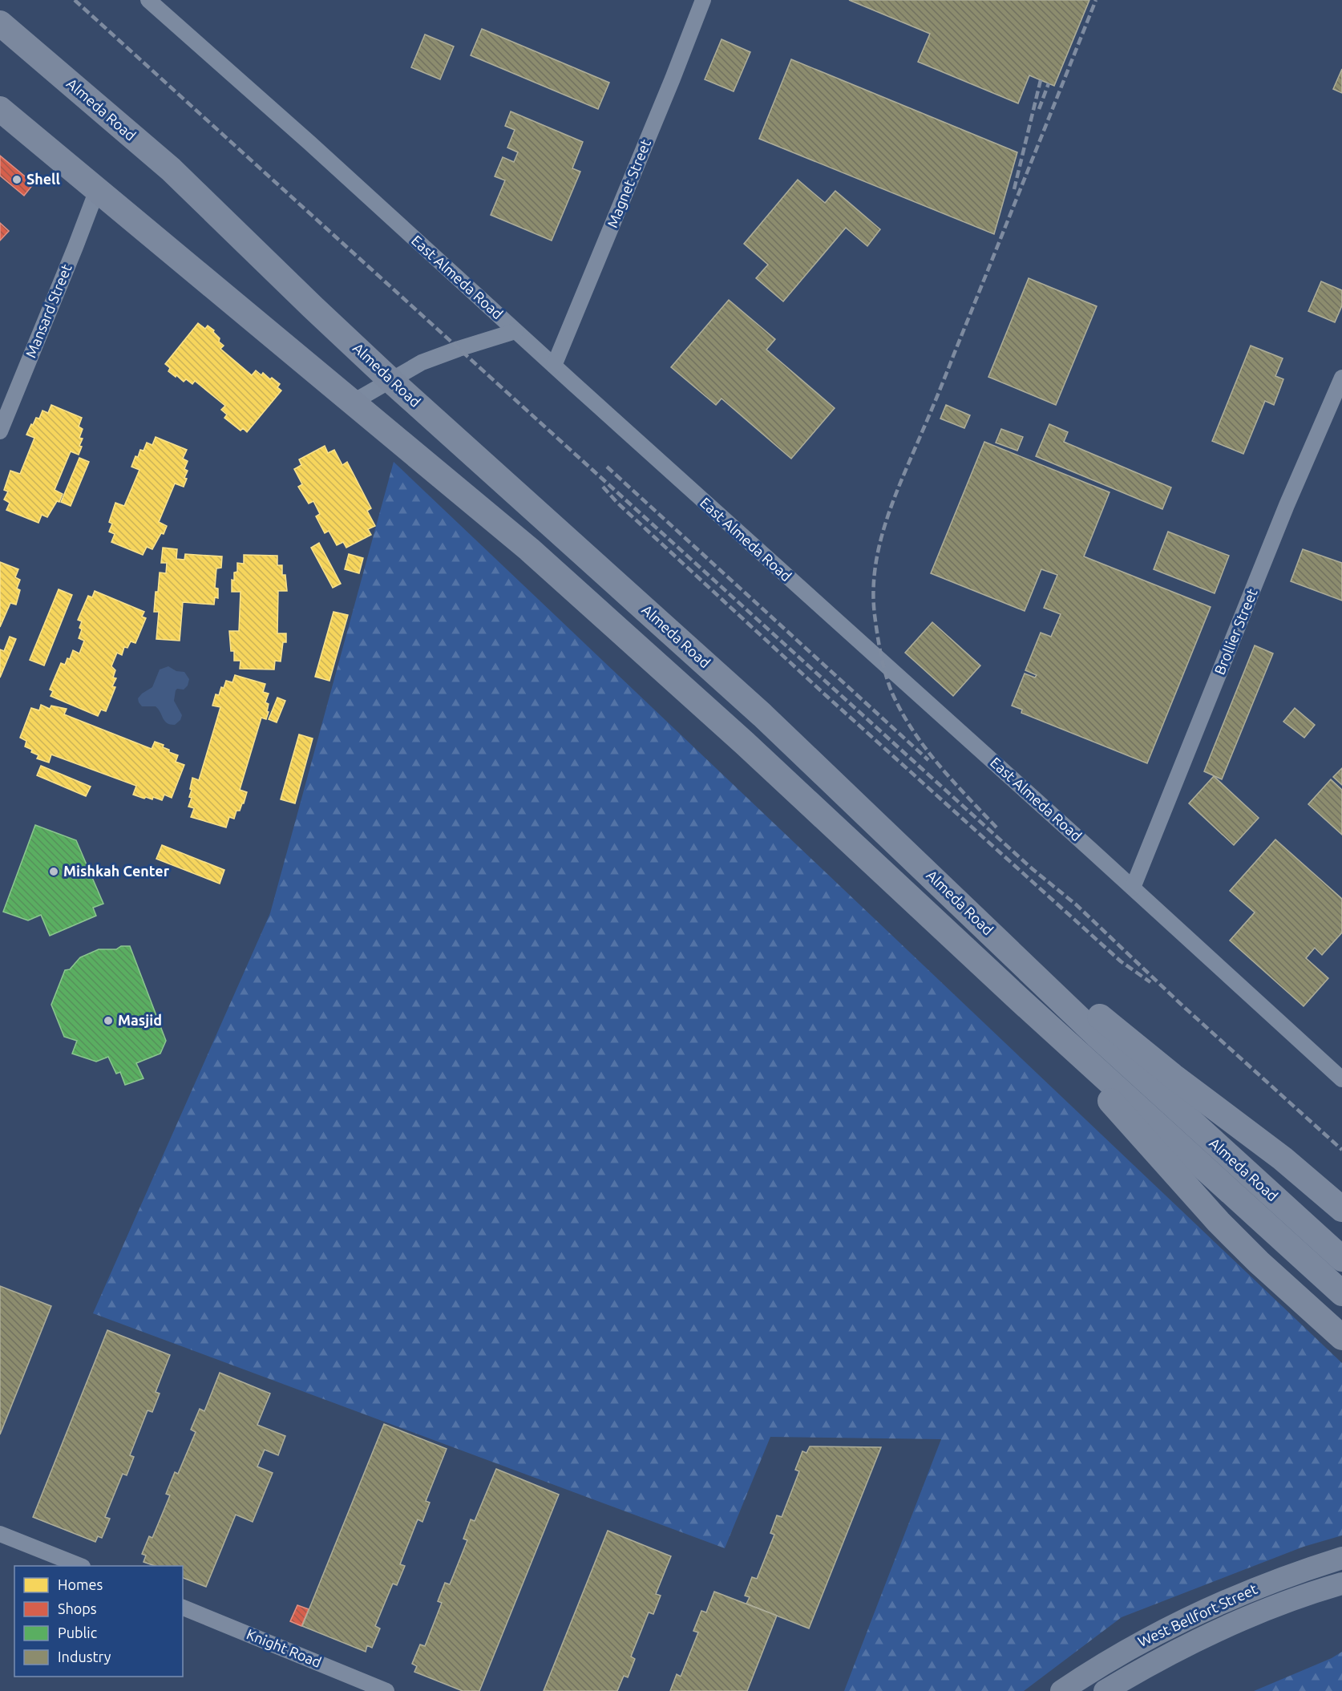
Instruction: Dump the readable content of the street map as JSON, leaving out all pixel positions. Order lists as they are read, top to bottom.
{
  "streets": {
    "main road": ["Almeda Road", "West Bellfort Street"],
    "street": [
      "Magnet Street",
      "East Almeda Road",
      "Mansard Street",
      "Brollier Street",
      "Knight Road"
    ]
  },
  "crossings": [
    ["Almeda Road", "Mansard Street"],
    ["Magnet Street", "East Almeda Road"],
    ["East Almeda Road", "Brollier Street"]
  ],
  "places": ["Shell", "Mishkah Center", "Masjid"],
  "legend": [
    "Homes",
    "Shops",
    "Public",
    "Industry"
  ]
}
